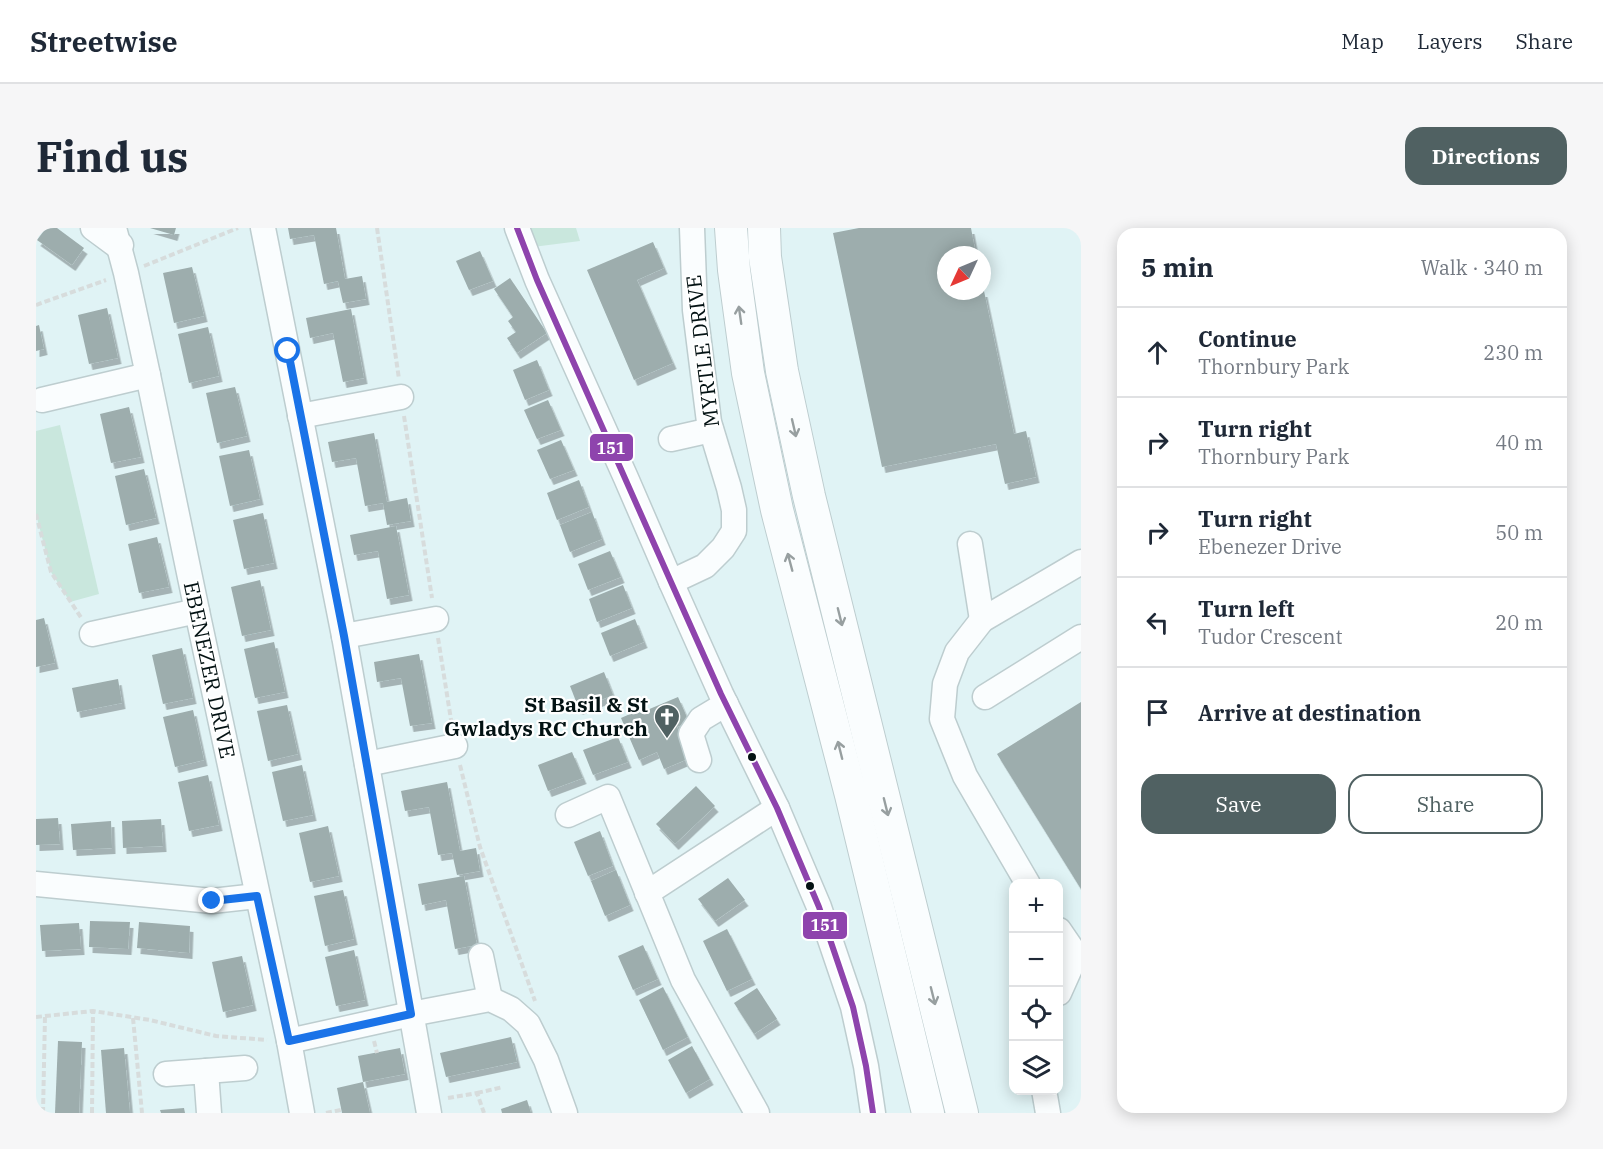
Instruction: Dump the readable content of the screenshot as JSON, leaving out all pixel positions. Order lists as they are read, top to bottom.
{
  "streets": {
    "street": ["MYRTLE DRIVE", "EBENEZER DRIVE"]
  },
  "places": {
    "church": ["St Basil & St Gwladys RC Church"]
  },
  "lines": ["transit line 151"],
  "north": "bottom left",
  "page": {
    "header": "Streetwise",
    "nav": ["Map", "Layers", "Share"],
    "buttons": [
      "Directions",
      ["Save", "Share"]
    ],
    "title": "Find us",
    "heading": ["5 min", "Walk · 340 m"],
    "list": [
      ["Continue", "Thornbury Park", "230 m"],
      ["Turn right", "Thornbury Park", "40 m"],
      ["Turn right", "Ebenezer Drive", "50 m"],
      ["Turn left", "Tudor Crescent", "20 m"],
      "Arrive at destination"
    ],
    "map_buttons": ["+", "−"]
  }
}
